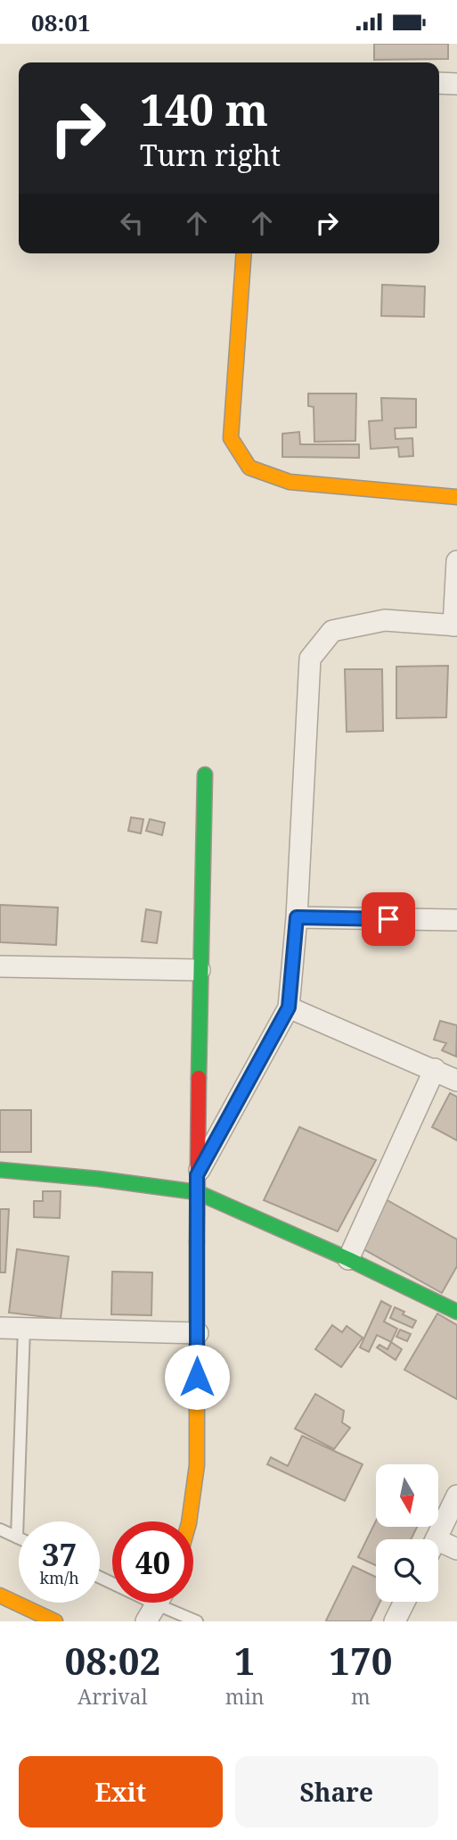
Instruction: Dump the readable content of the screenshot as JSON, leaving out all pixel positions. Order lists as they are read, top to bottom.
{
  "north": "bottom",
  "page": {
    "status": "08:01",
    "turn": ["140 m", "Turn right"],
    "speed": "37 km/h",
    "limit": "40",
    "eta": [
      "08:02",
      "Arrival",
      "1",
      "min",
      "170",
      "m"
    ],
    "buttons": ["Exit", "Share"]
  }
}
